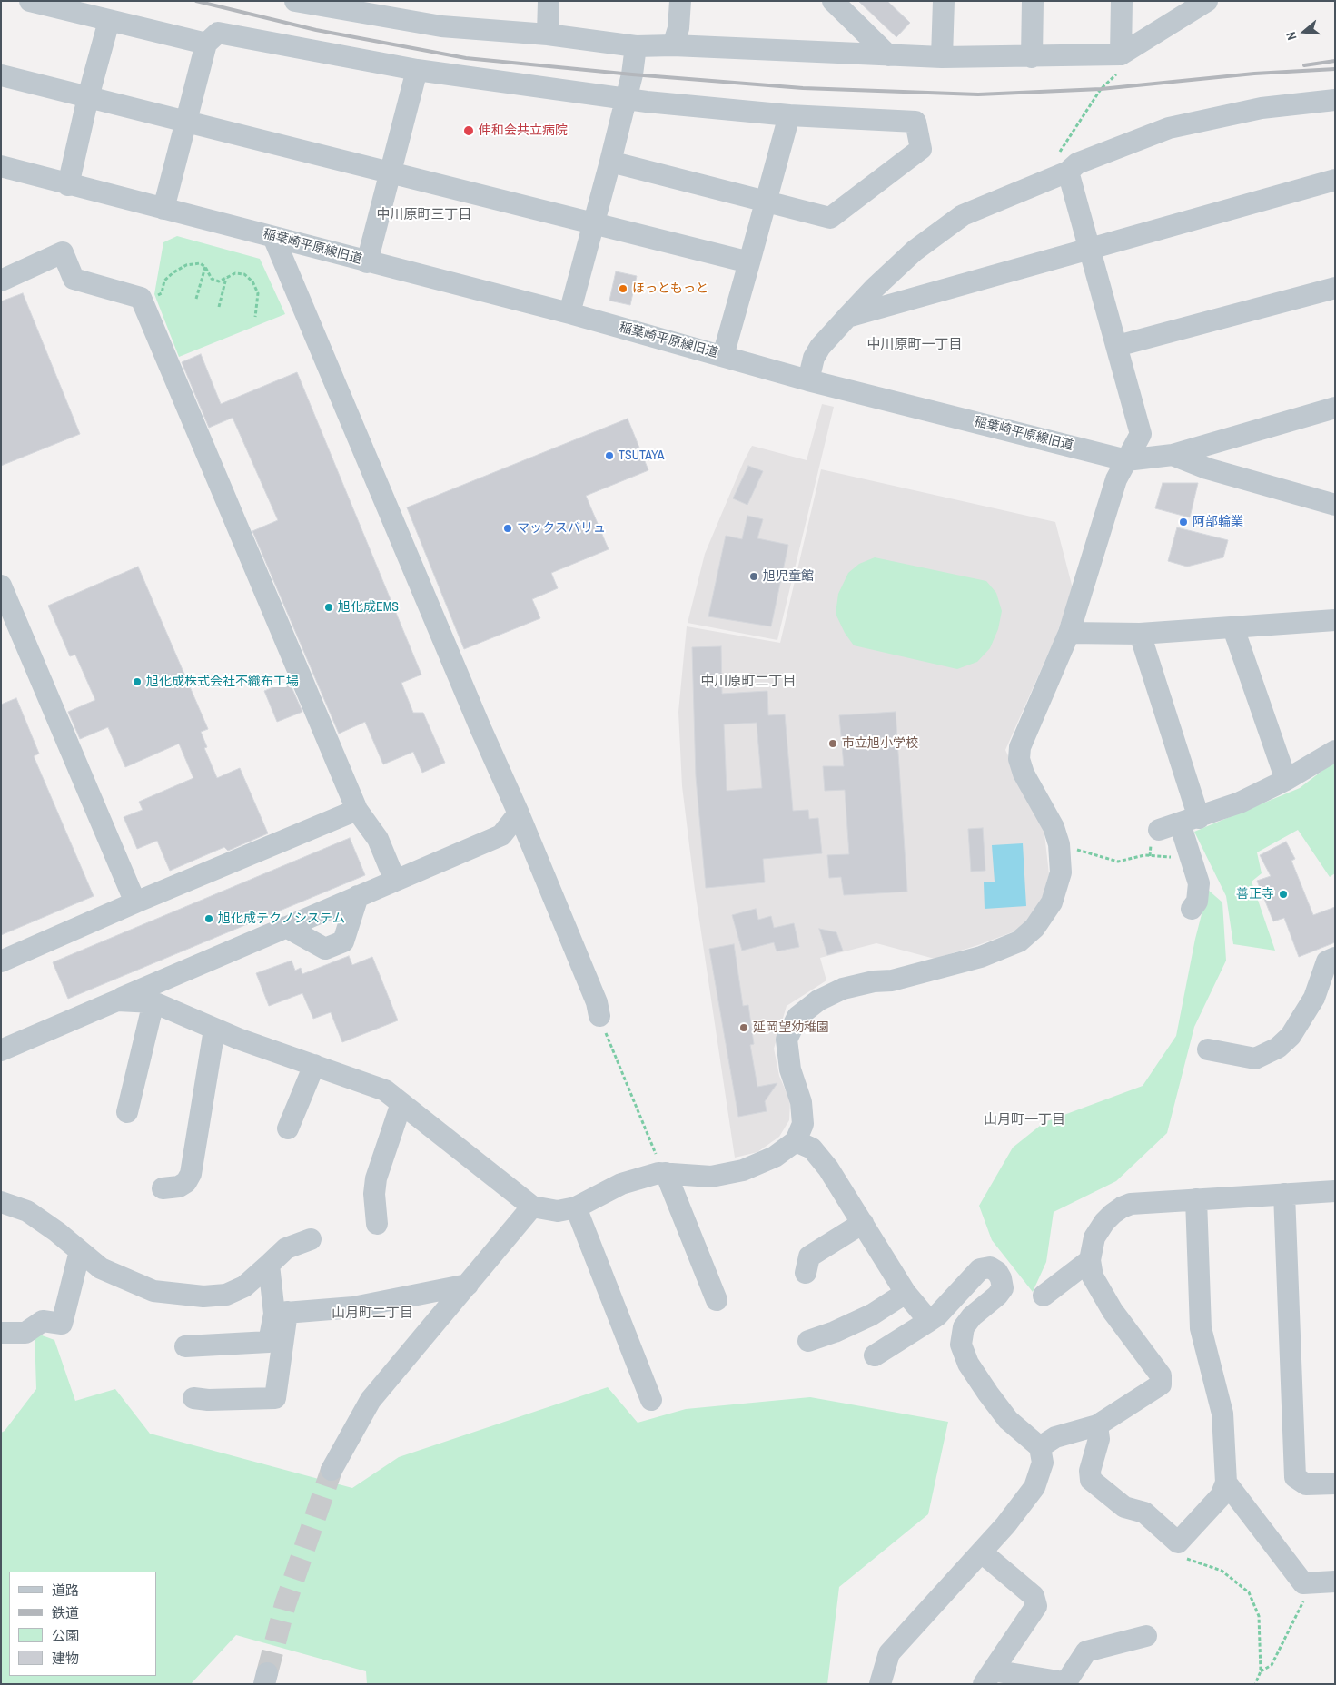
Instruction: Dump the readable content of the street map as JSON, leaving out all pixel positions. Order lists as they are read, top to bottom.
{
  "streets": {
    "street": ["稲葉崎平原線旧道"]
  },
  "districts": [
    "中川原町三丁目",
    "中川原町一丁目",
    "中川原町二丁目",
    "山月町一丁目",
    "山月町二丁目"
  ],
  "places": [
    "伸和会共立病院",
    "ほっともっと",
    "TSUTAYA",
    "阿部輪業",
    "マックスバリュ",
    "旭児童館",
    "旭化成EMS",
    "旭化成株式会社不織布工場",
    "市立旭小学校",
    "善正寺",
    "旭化成テクノシステム",
    "延岡望幼稚園"
  ],
  "legend": [
    "道路",
    "鉄道",
    "公園",
    "建物"
  ],
  "north": "left"
}
